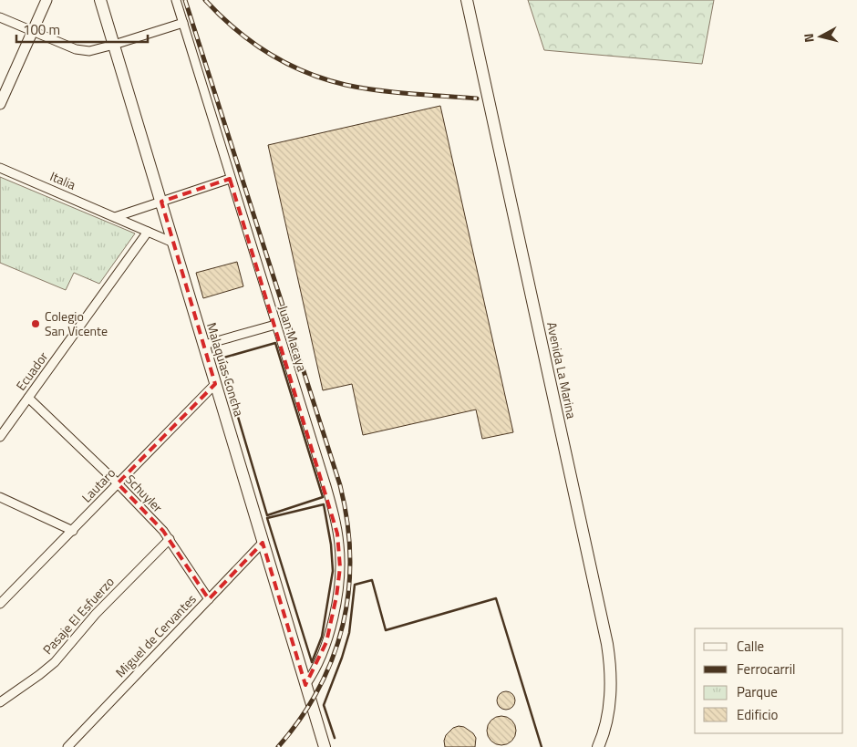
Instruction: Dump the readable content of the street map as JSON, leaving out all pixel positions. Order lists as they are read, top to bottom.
{
  "streets": {
    "main road": ["Malaquías Concha", "Avenida La Marina"],
    "street": [
      "Italia",
      "Juan Macaya",
      "Ecuador",
      "Lautaro",
      "Schuyler",
      "Pasaje El Esfuerzo",
      "Miguel de Cervantes"
    ]
  },
  "crossings": [
    ["Italia", "Malaquías Concha"],
    ["Italia", "Ecuador"],
    ["Juan Macaya", "Malaquías Concha"],
    ["Malaquías Concha", "Lautaro"],
    ["Malaquías Concha", "Miguel de Cervantes"],
    ["Ecuador", "Schuyler"],
    ["Lautaro", "Schuyler"],
    ["Schuyler", "Pasaje El Esfuerzo"],
    ["Schuyler", "Miguel de Cervantes"]
  ],
  "places": ["Colegio San Vicente"],
  "legend": [
    "Calle",
    "Ferrocarril",
    "Parque",
    "Edificio"
  ],
  "scale_bar": "100 m",
  "north": "left"
}
